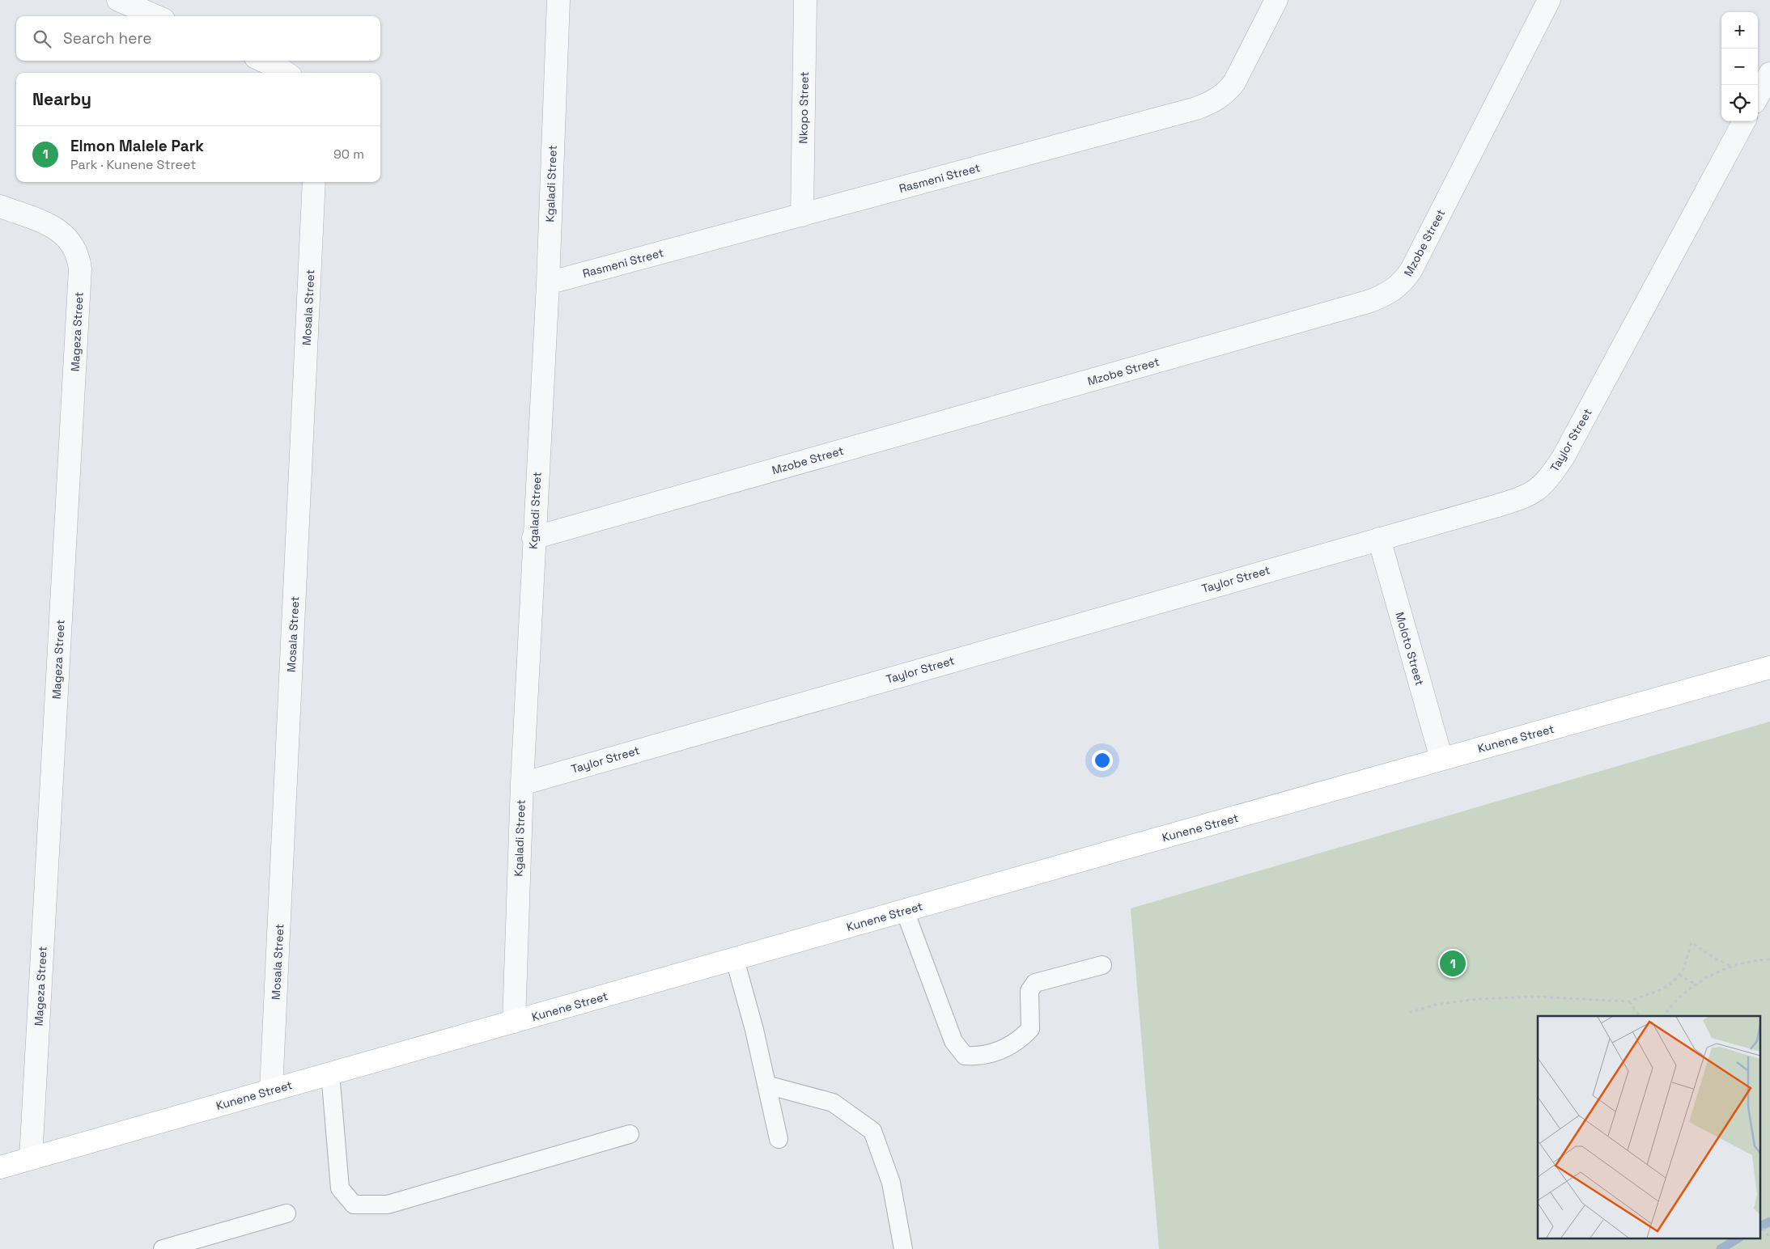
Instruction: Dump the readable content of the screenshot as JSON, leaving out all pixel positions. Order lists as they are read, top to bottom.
{
  "streets": {
    "street": [
      "Nkopo Street",
      "Rasmeni Street",
      "Kgaladi Street",
      "Mzobe Street",
      "Mosala Street",
      "Mageza Street",
      "Taylor Street",
      "Moloto Street",
      "Kunene Street"
    ]
  },
  "crossings": [
    ["Nkopo Street", "Rasmeni Street"],
    ["Rasmeni Street", "Kgaladi Street"],
    ["Kgaladi Street", "Mzobe Street"],
    ["Kgaladi Street", "Taylor Street"],
    ["Kgaladi Street", "Kunene Street"],
    ["Mosala Street", "Kunene Street"],
    ["Mageza Street", "Kunene Street"],
    ["Taylor Street", "Moloto Street"],
    ["Moloto Street", "Kunene Street"]
  ],
  "page": {
    "map_buttons": ["+", "−"],
    "search": "Search here",
    "heading": "Nearby",
    "list": [
      {
        "mark": "1",
        "name": "Elmon Malele Park",
        "note": "Park · Kunene Street",
        "value": "90 m"
      }
    ],
    "pins": "1"
  }
}
